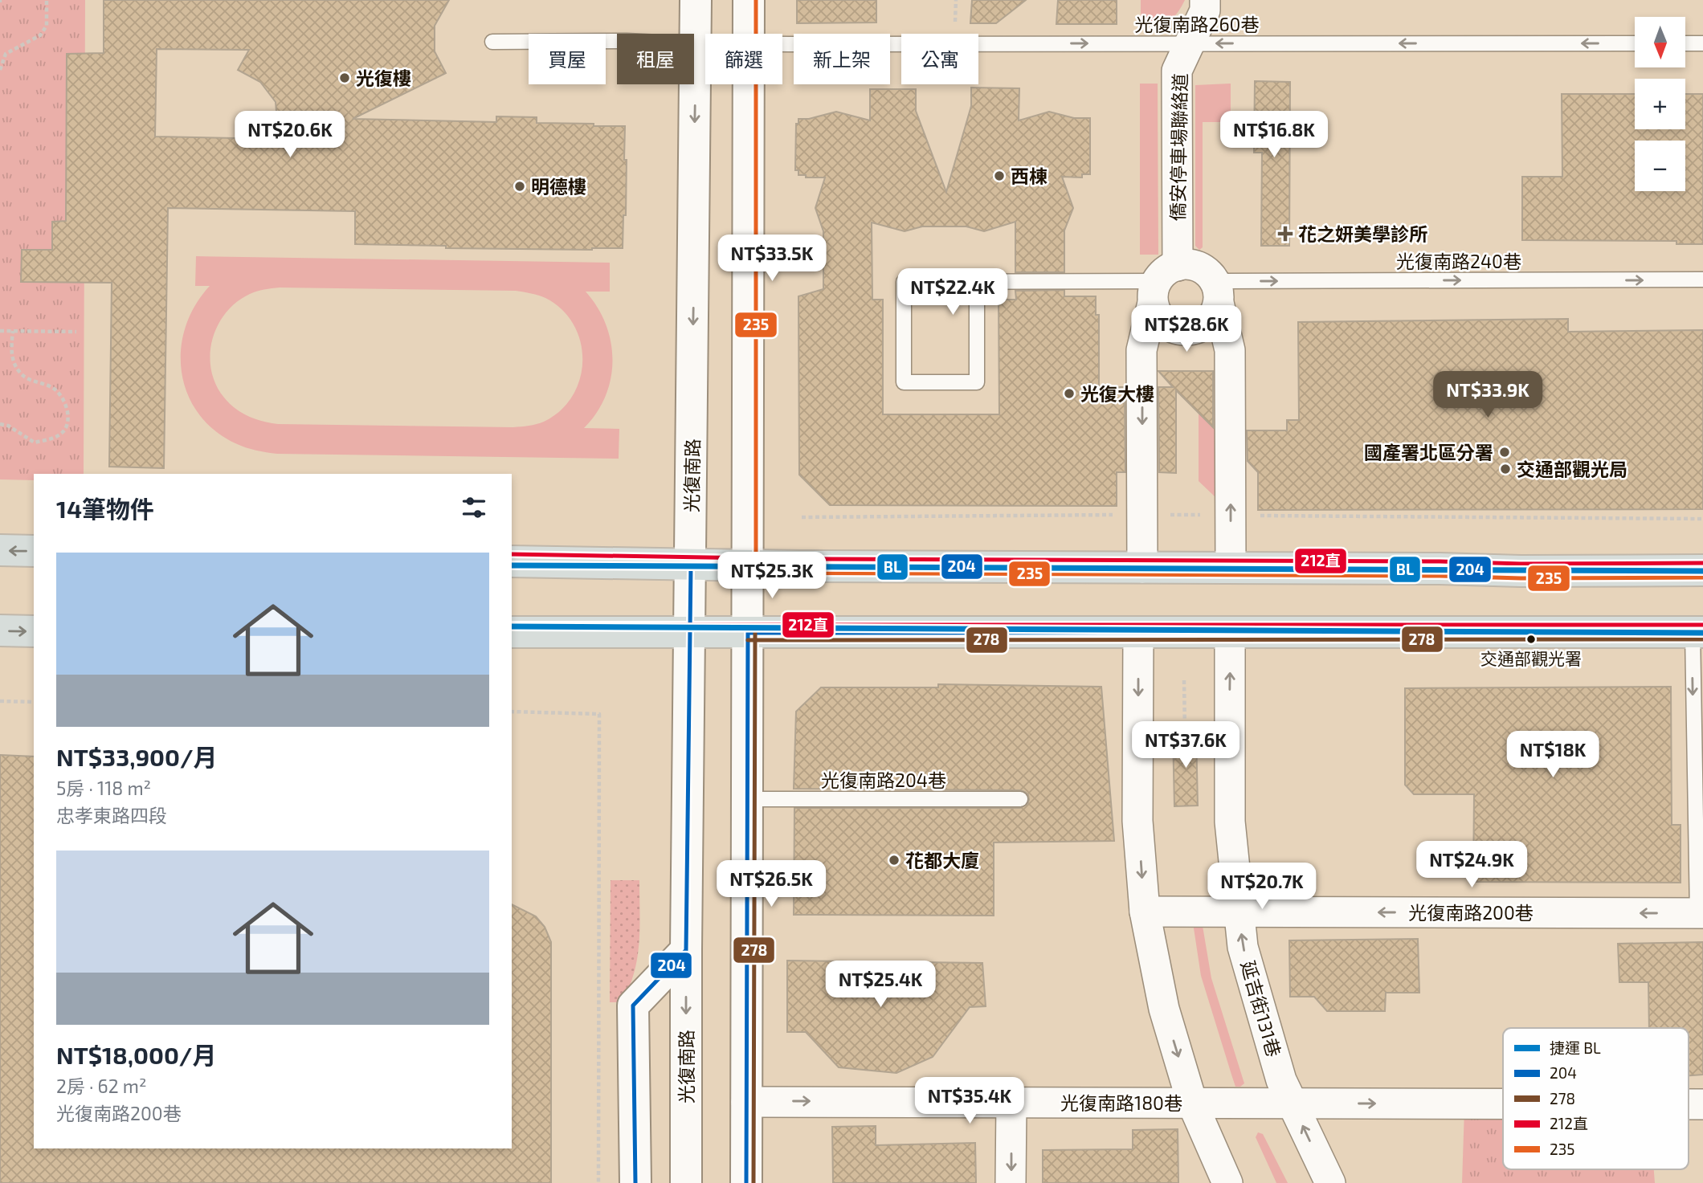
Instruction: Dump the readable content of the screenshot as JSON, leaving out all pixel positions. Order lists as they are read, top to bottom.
{
  "streets": {
    "main road": ["光復南路"],
    "street": [
      "僑安停車場聯絡道",
      "光復南路200巷",
      "延吉街131巷",
      "光復南路180巷"
    ],
    "lane": ["光復南路260巷", "光復南路240巷", "光復南路204巷"]
  },
  "crossings": [
    ["光復南路260巷", "僑安停車場聯絡道"],
    ["光復南路260巷", "光復南路"],
    ["僑安停車場聯絡道", "光復南路240巷"],
    ["光復南路200巷", "延吉街131巷"]
  ],
  "one_way": ["光復南路240巷", "光復南路180巷"],
  "places": {
    "other": [
      "光復樓",
      "西棟",
      "明德樓",
      "光復大樓",
      "國產署北區分署",
      "交通部觀光局",
      "交通部觀光署",
      "花都大廈"
    ],
    "health": ["花之妍美學診所"]
  },
  "lines": [
    "transit line 235",
    "transit line 212直",
    "transit line 204",
    "metro line BL",
    "transit line 278"
  ],
  "legend": [
    "捷運 BL",
    "204",
    "278",
    "212直",
    "235"
  ],
  "north": "bottom",
  "page": {
    "map_buttons": ["+", "−"],
    "chip": [
      "買屋",
      "租屋",
      "篩選",
      "新上架",
      "公寓"
    ],
    "price": [
      "NT$20.6K",
      "NT$16.8K",
      "NT$33.5K",
      "NT$22.4K",
      "NT$28.6K",
      "NT$33.9K",
      "NT$25.3K",
      "NT$37.6K",
      "NT$18K",
      "NT$24.9K",
      "NT$26.5K",
      "NT$20.7K",
      "NT$25.4K",
      "NT$35.4K"
    ],
    "heading": "14筆物件",
    "list": [
      {
        "name": "NT$33,900/月",
        "note": "5房 · 118 m² · 忠孝東路四段"
      },
      {
        "name": "NT$18,000/月",
        "note": "2房 · 62 m² · 光復南路200巷"
      }
    ]
  }
}
